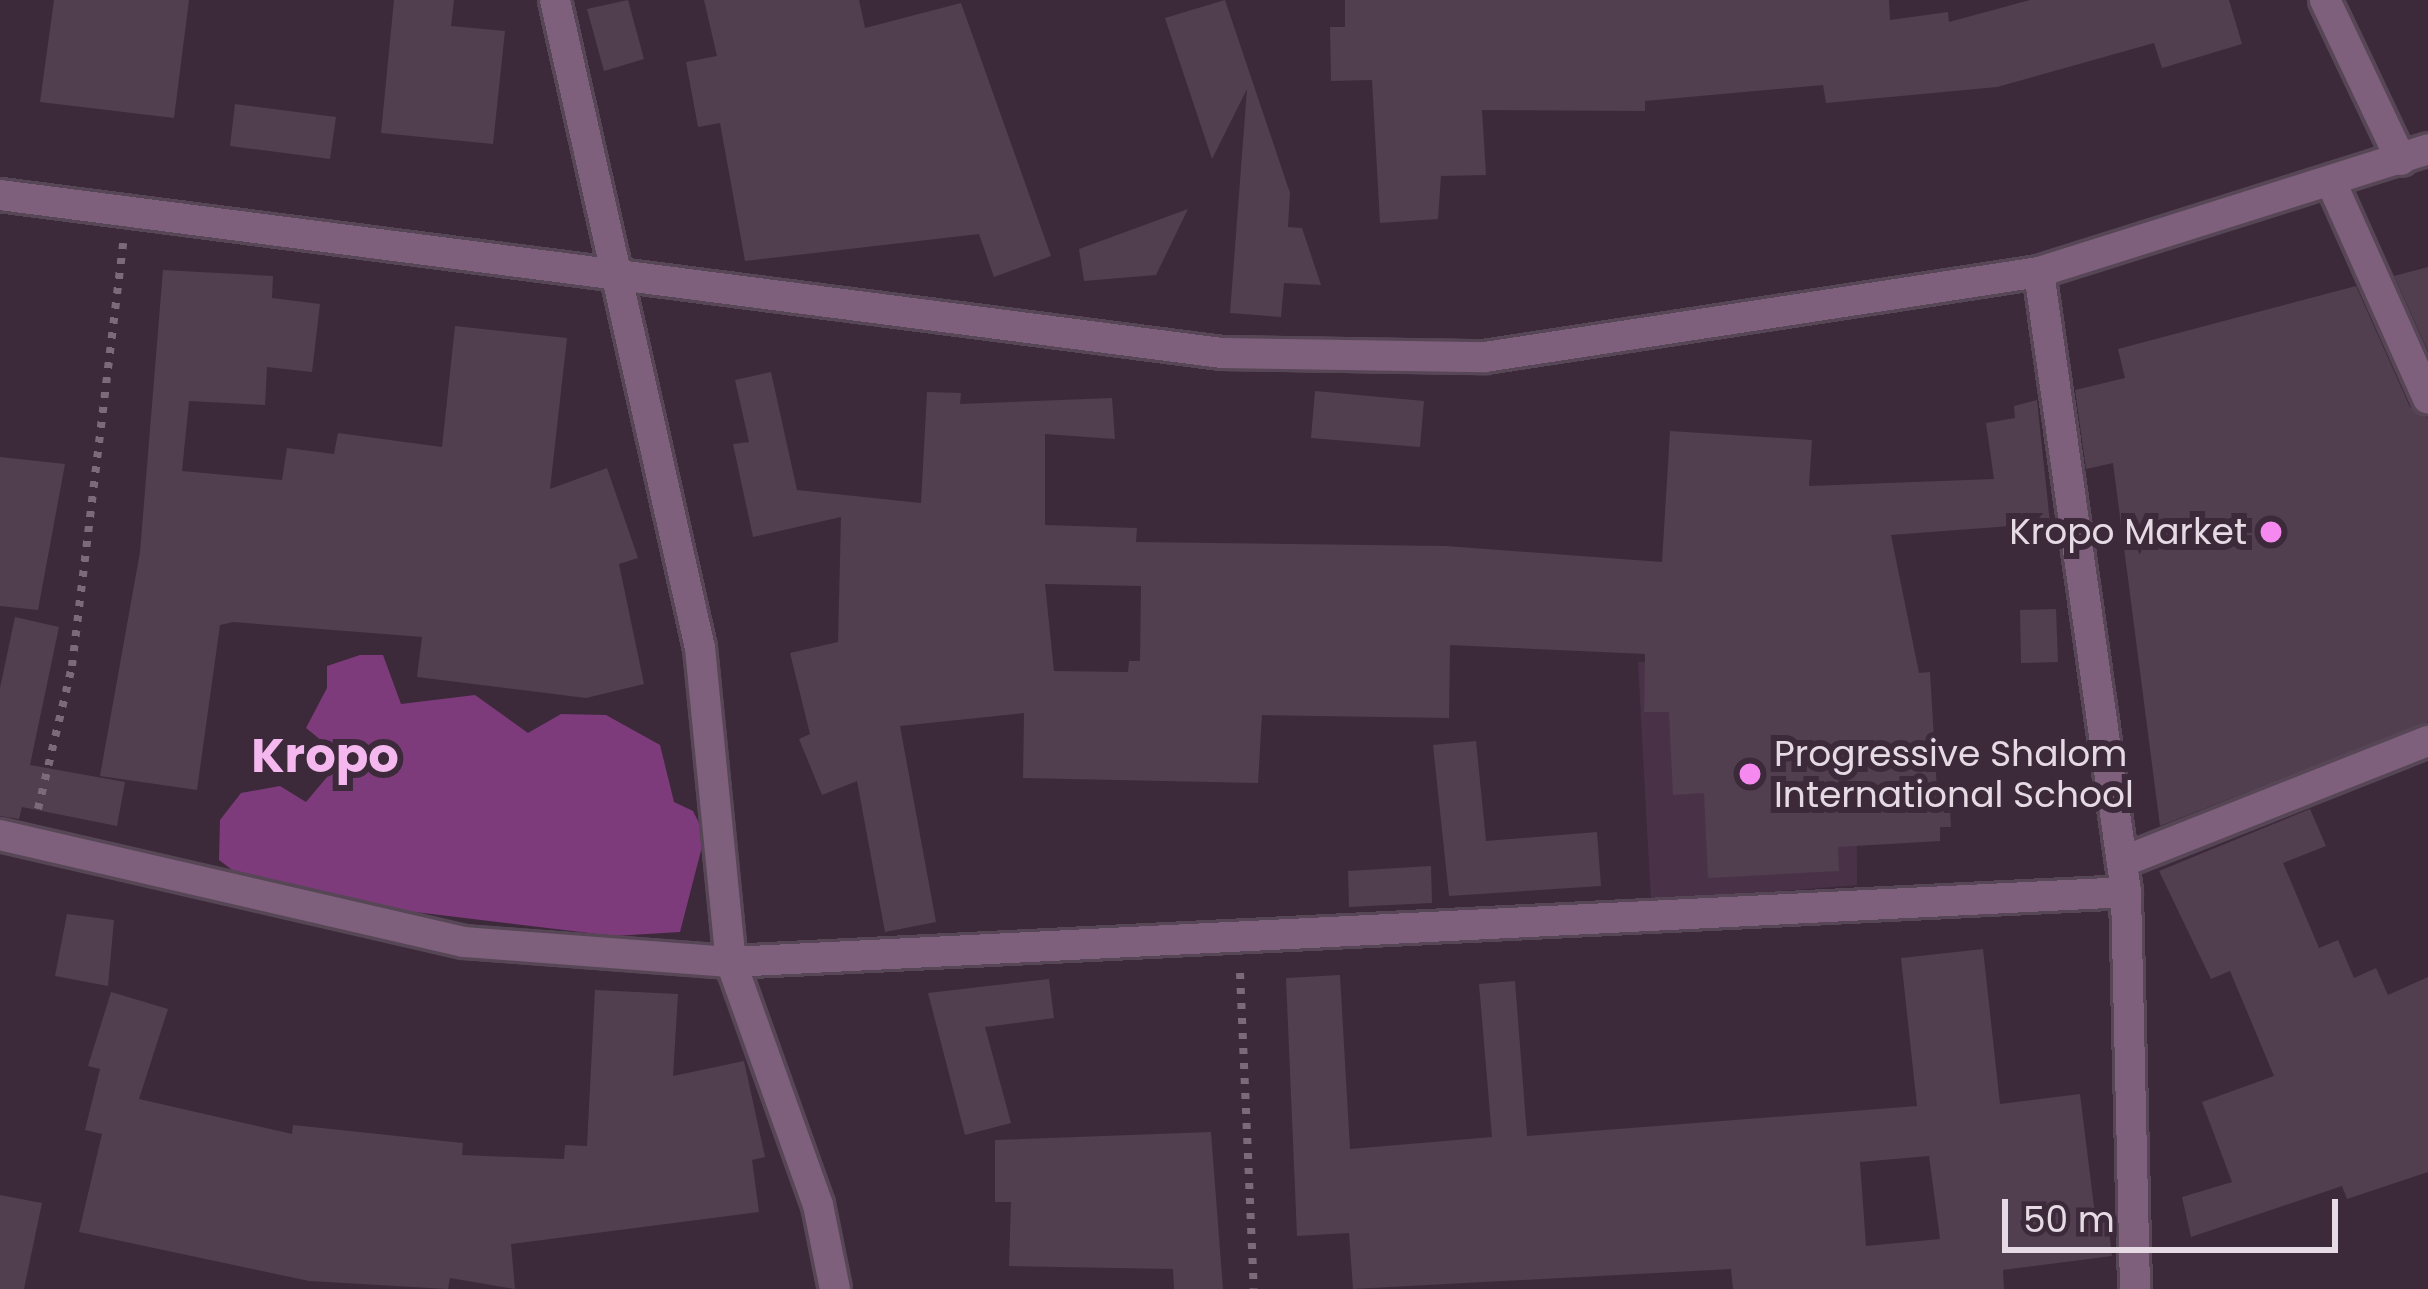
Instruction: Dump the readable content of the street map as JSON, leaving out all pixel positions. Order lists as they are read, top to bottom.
{
  "districts": ["Kropo"],
  "places": ["Kropo Market", "Progressive Shalom International School"],
  "scale_bar": "50 m"
}
